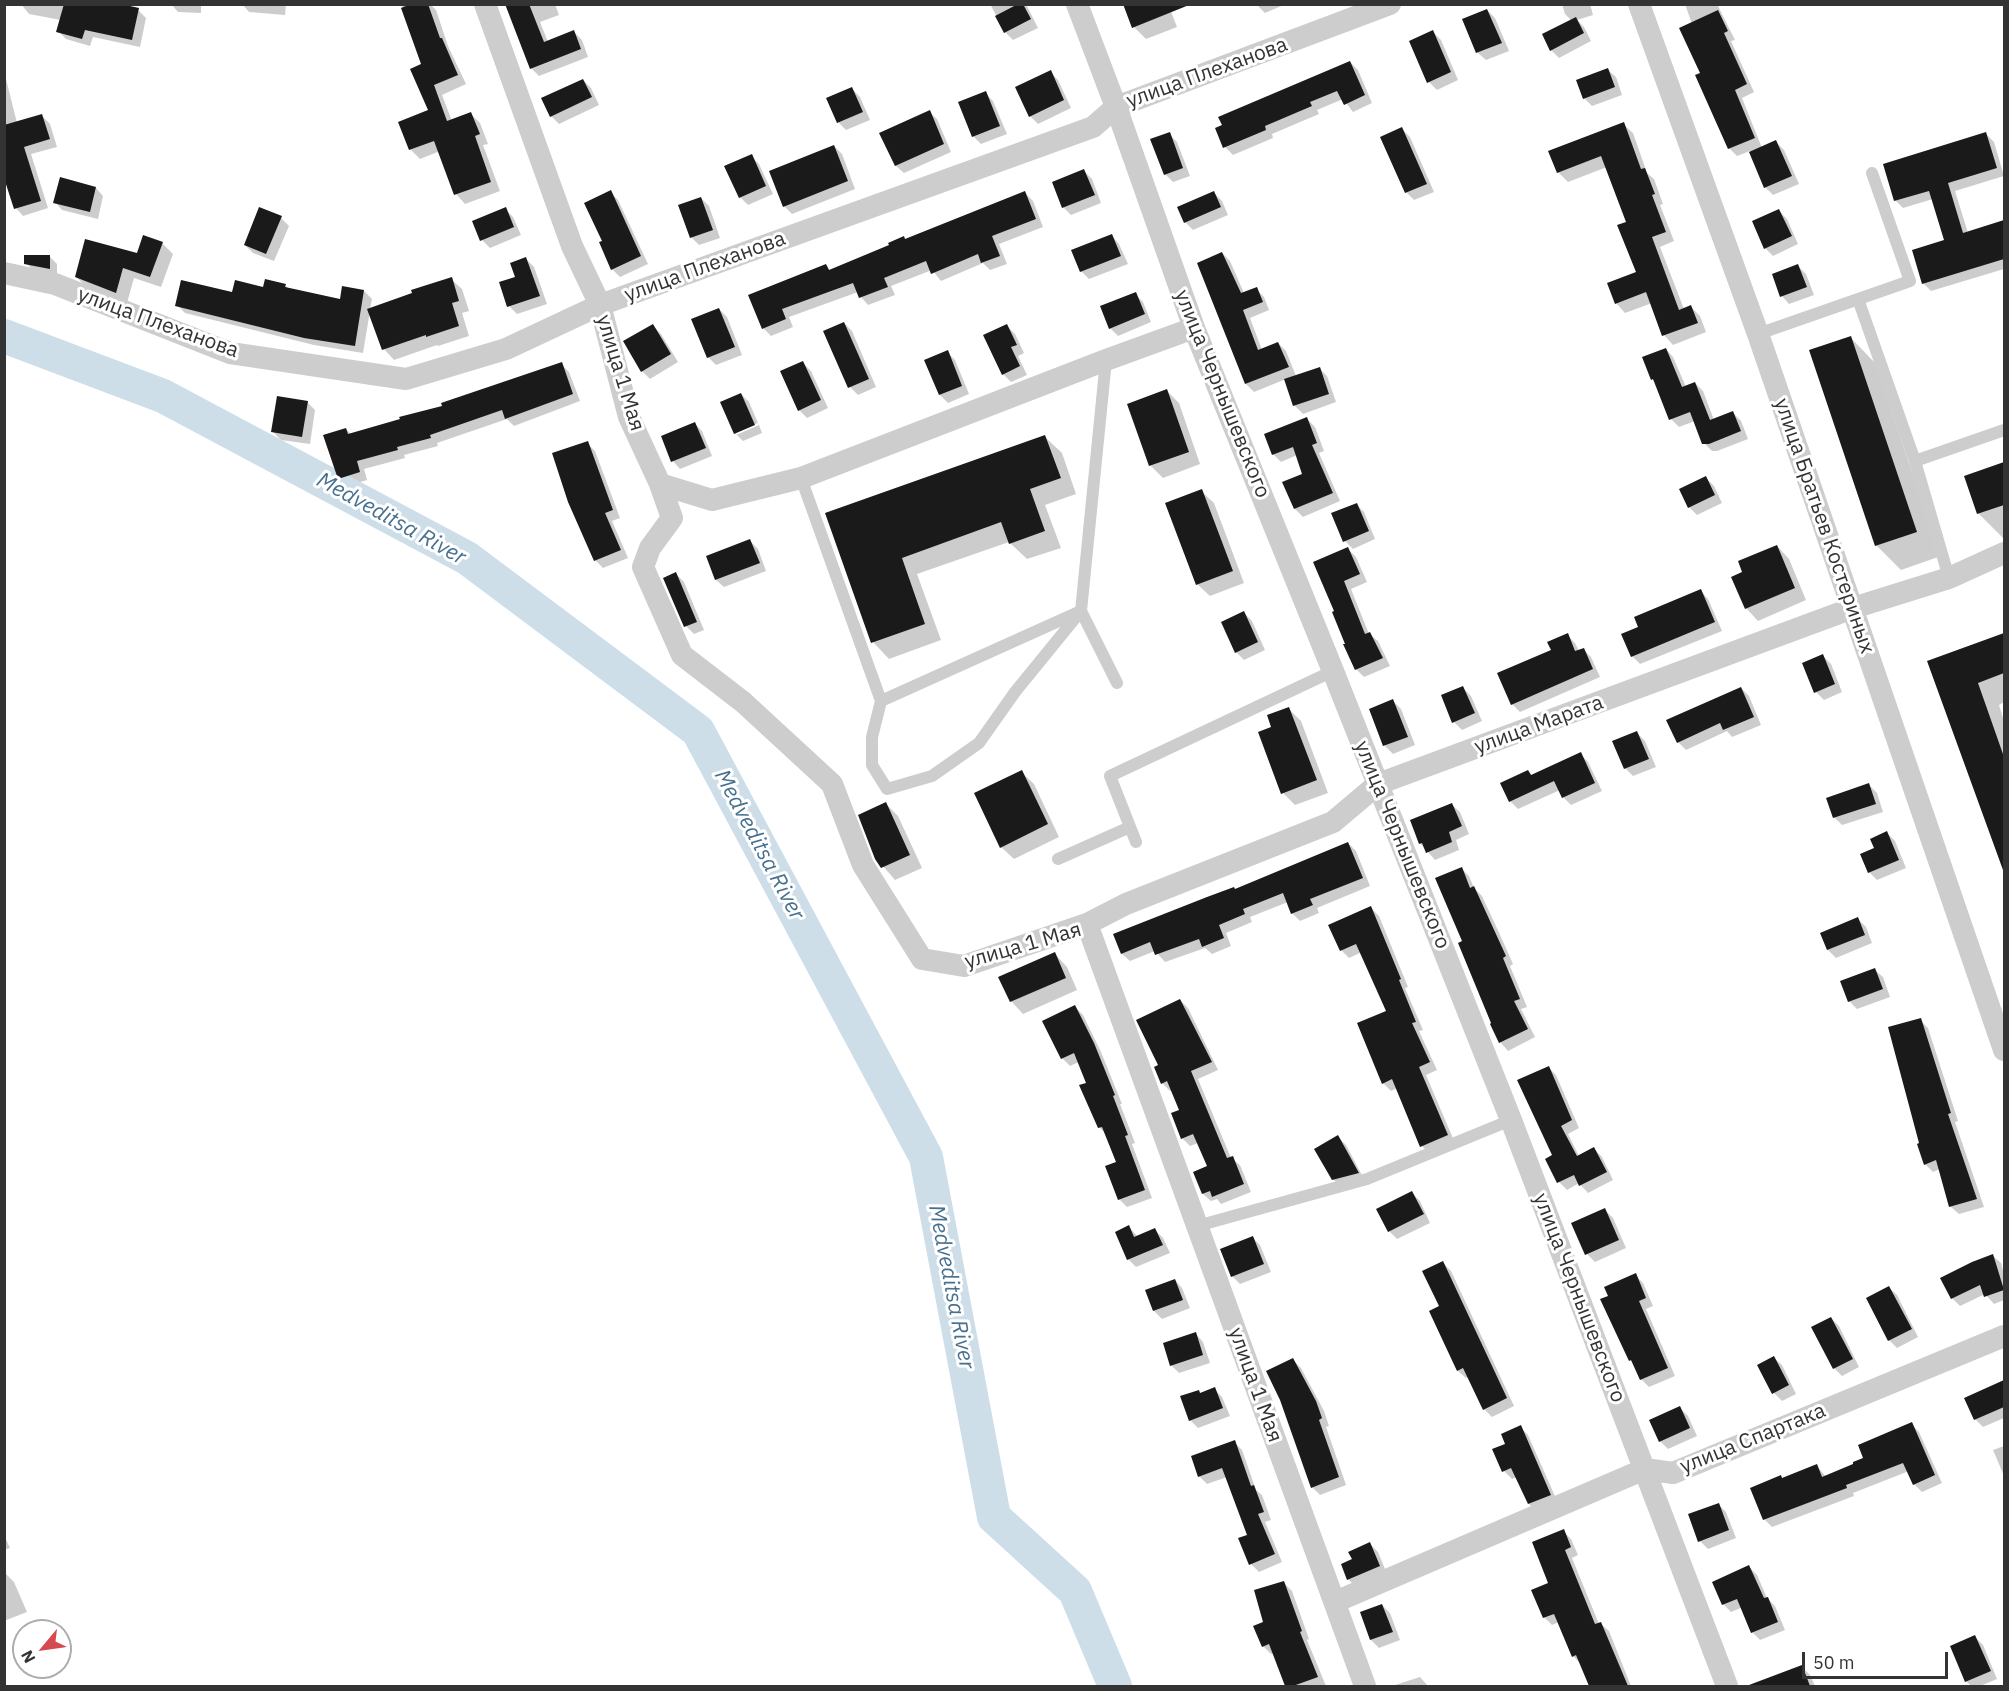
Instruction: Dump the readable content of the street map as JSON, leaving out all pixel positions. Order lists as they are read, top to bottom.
{
  "streets": {
    "street": [
      "улица Плеханова",
      "улица 1 Мая",
      "улица Чернышевского",
      "улица Братьев Костериных",
      "улица Марата",
      "улица Спартака"
    ]
  },
  "crossings": [
    ["улица Плеханова", "улица 1 Мая"],
    ["улица Плеханова", "улица Чернышевского"],
    ["улица 1 Мая", "улица Марата"],
    ["улица 1 Мая", "улица Спартака"],
    ["улица Чернышевского", "улица Марата"],
    ["улица Чернышевского", "улица Спартака"],
    ["улица Братьев Костериных", "улица Марата"]
  ],
  "water": ["Medveditsa River"],
  "scale_bar": "50 m",
  "north": "bottom left"
}
